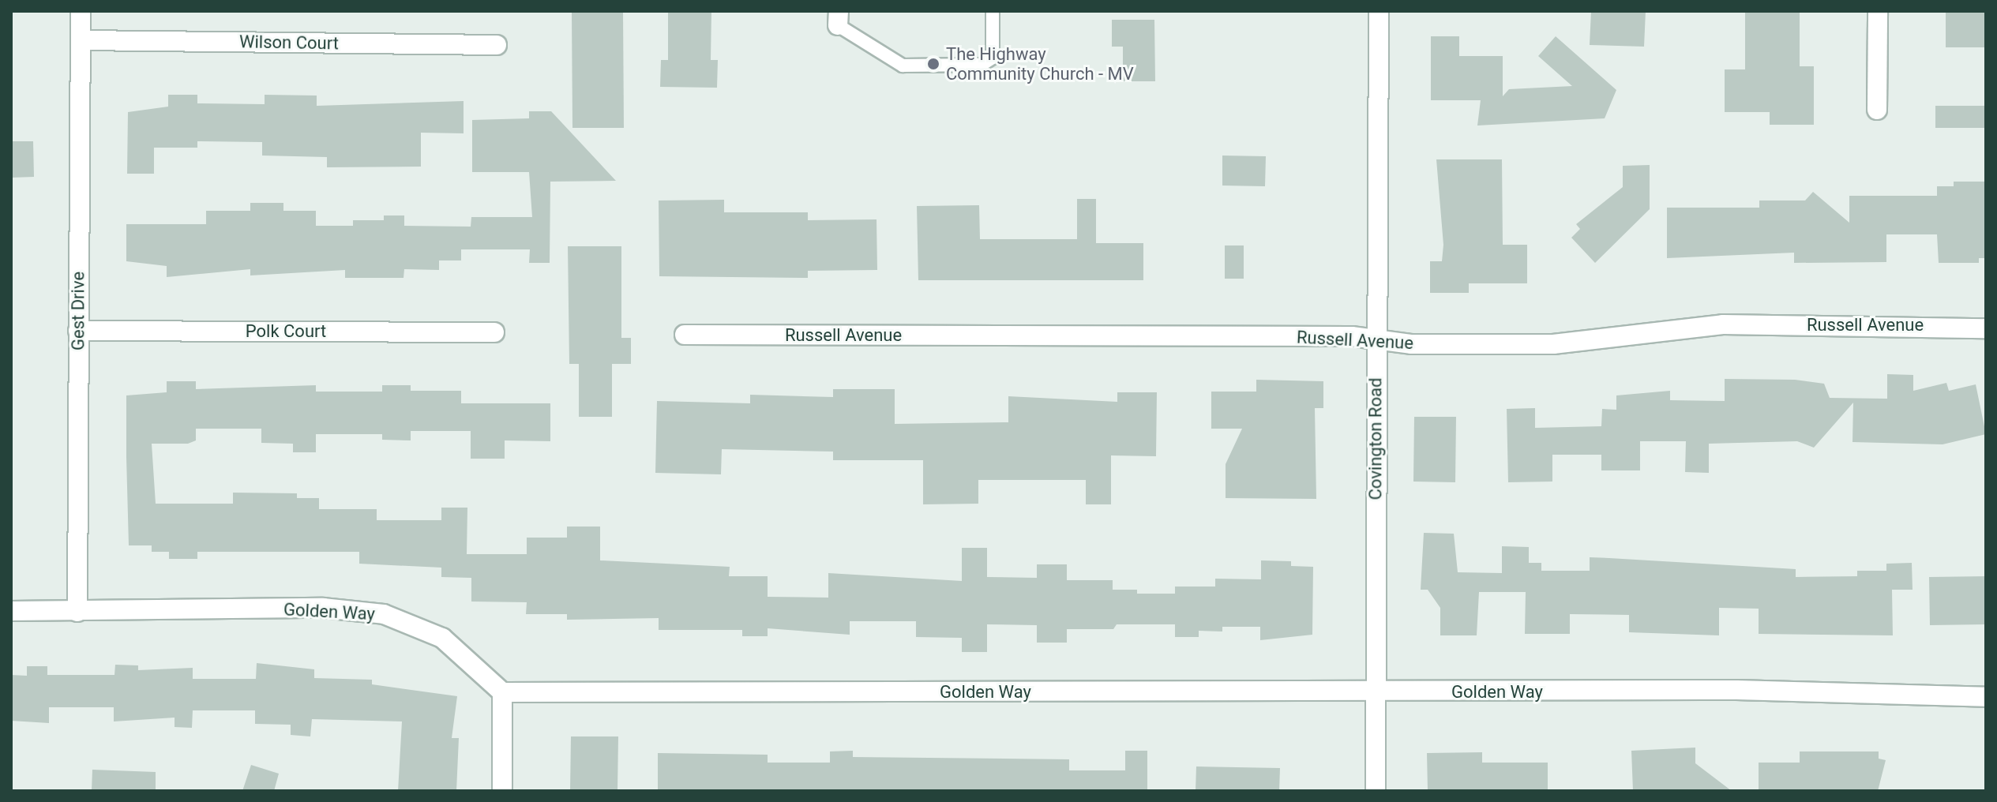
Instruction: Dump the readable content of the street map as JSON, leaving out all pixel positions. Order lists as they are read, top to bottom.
{
  "streets": {
    "street": [
      "Wilson Court",
      "Gest Drive",
      "Russell Avenue",
      "Polk Court",
      "Covington Road",
      "Golden Way"
    ]
  },
  "crossings": [
    ["Wilson Court", "Gest Drive"],
    ["Gest Drive", "Polk Court"],
    ["Gest Drive", "Golden Way"],
    ["Russell Avenue", "Covington Road"],
    ["Covington Road", "Golden Way"]
  ],
  "places": ["The Highway Community Church - MV"]
}
